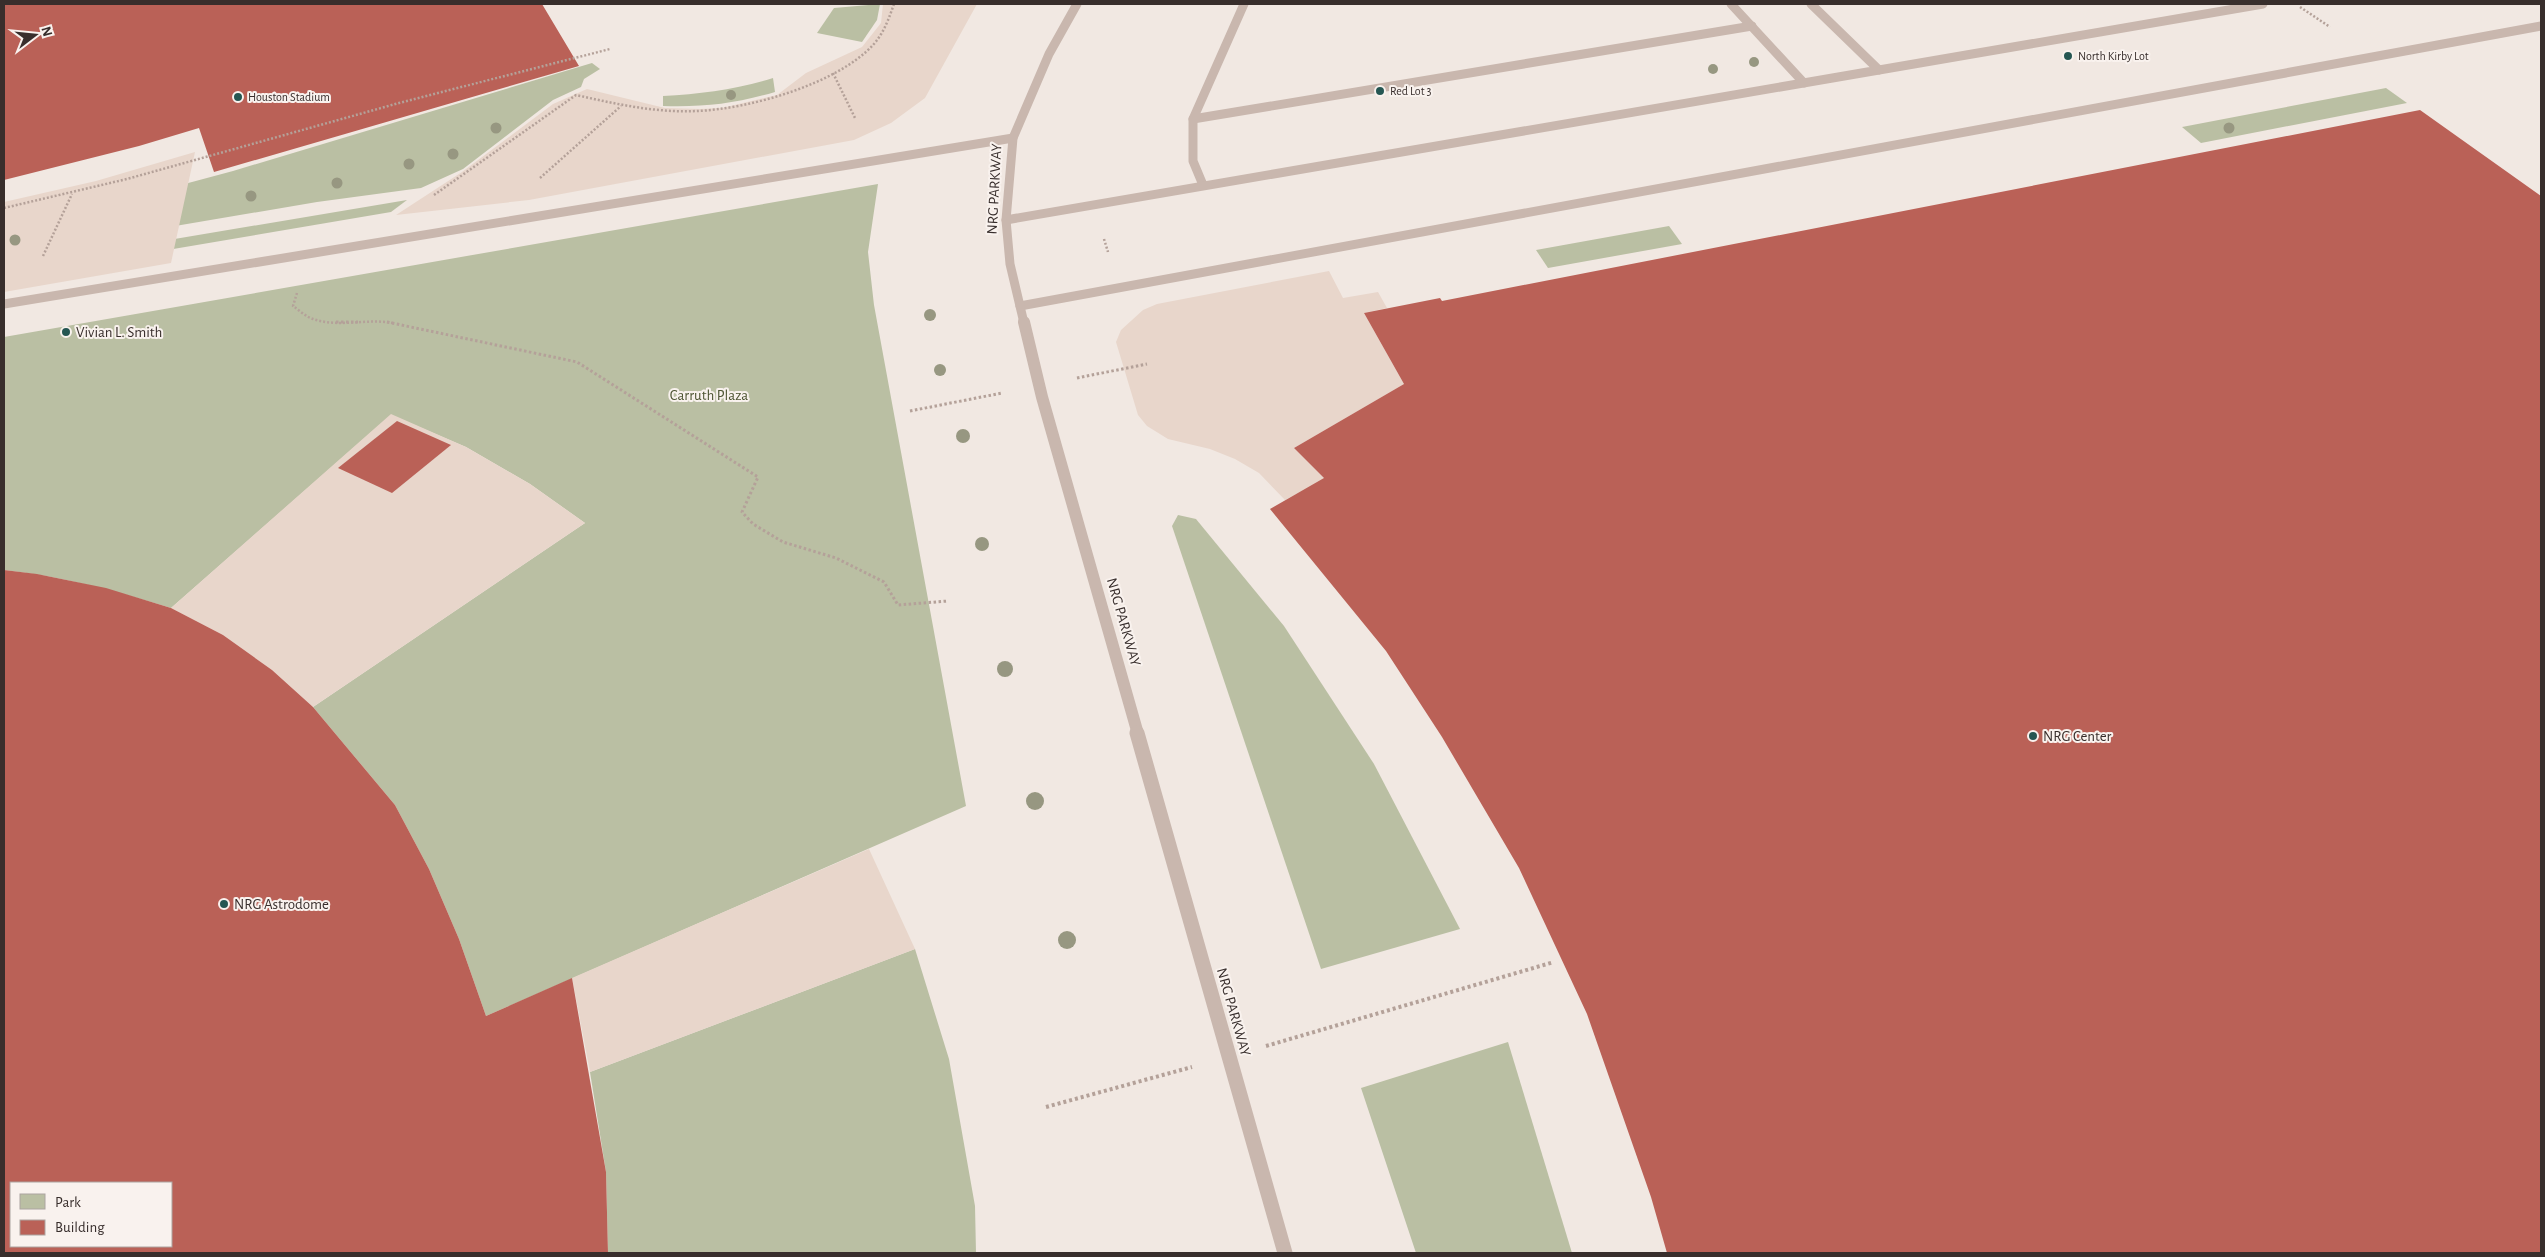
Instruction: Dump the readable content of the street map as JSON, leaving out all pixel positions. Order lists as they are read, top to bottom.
{
  "streets": {
    "lane": ["NRG PARKWAY"]
  },
  "parks": ["Carruth Plaza"],
  "places": [
    "North Kirby Lot",
    "Red Lot 3",
    "Houston Stadium",
    "Vivian L. Smith",
    "NRG Center",
    "NRG Astrodome"
  ],
  "legend": ["Park", "Building"],
  "north": "right"
}
